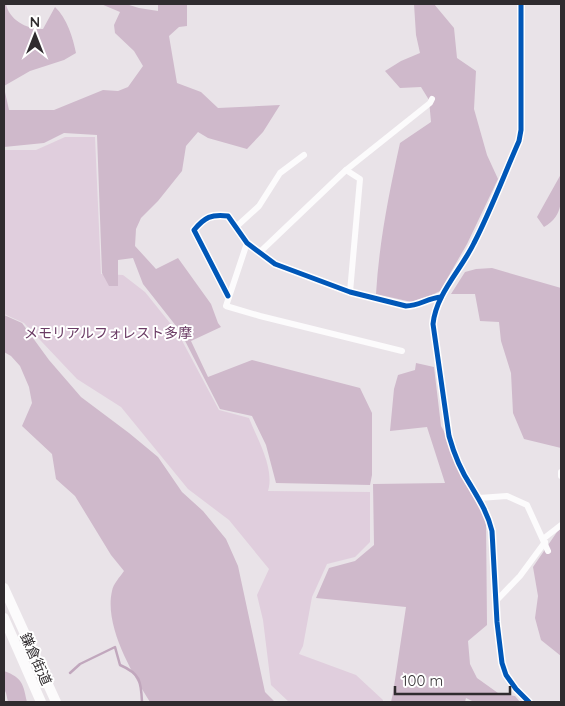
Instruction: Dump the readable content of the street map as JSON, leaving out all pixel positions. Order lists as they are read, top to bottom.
{
  "streets": {
    "main road": ["鎌倉街道"]
  },
  "parks": ["メモリアルフォレスト多摩"],
  "scale_bar": "100 m",
  "north": "top"
}
